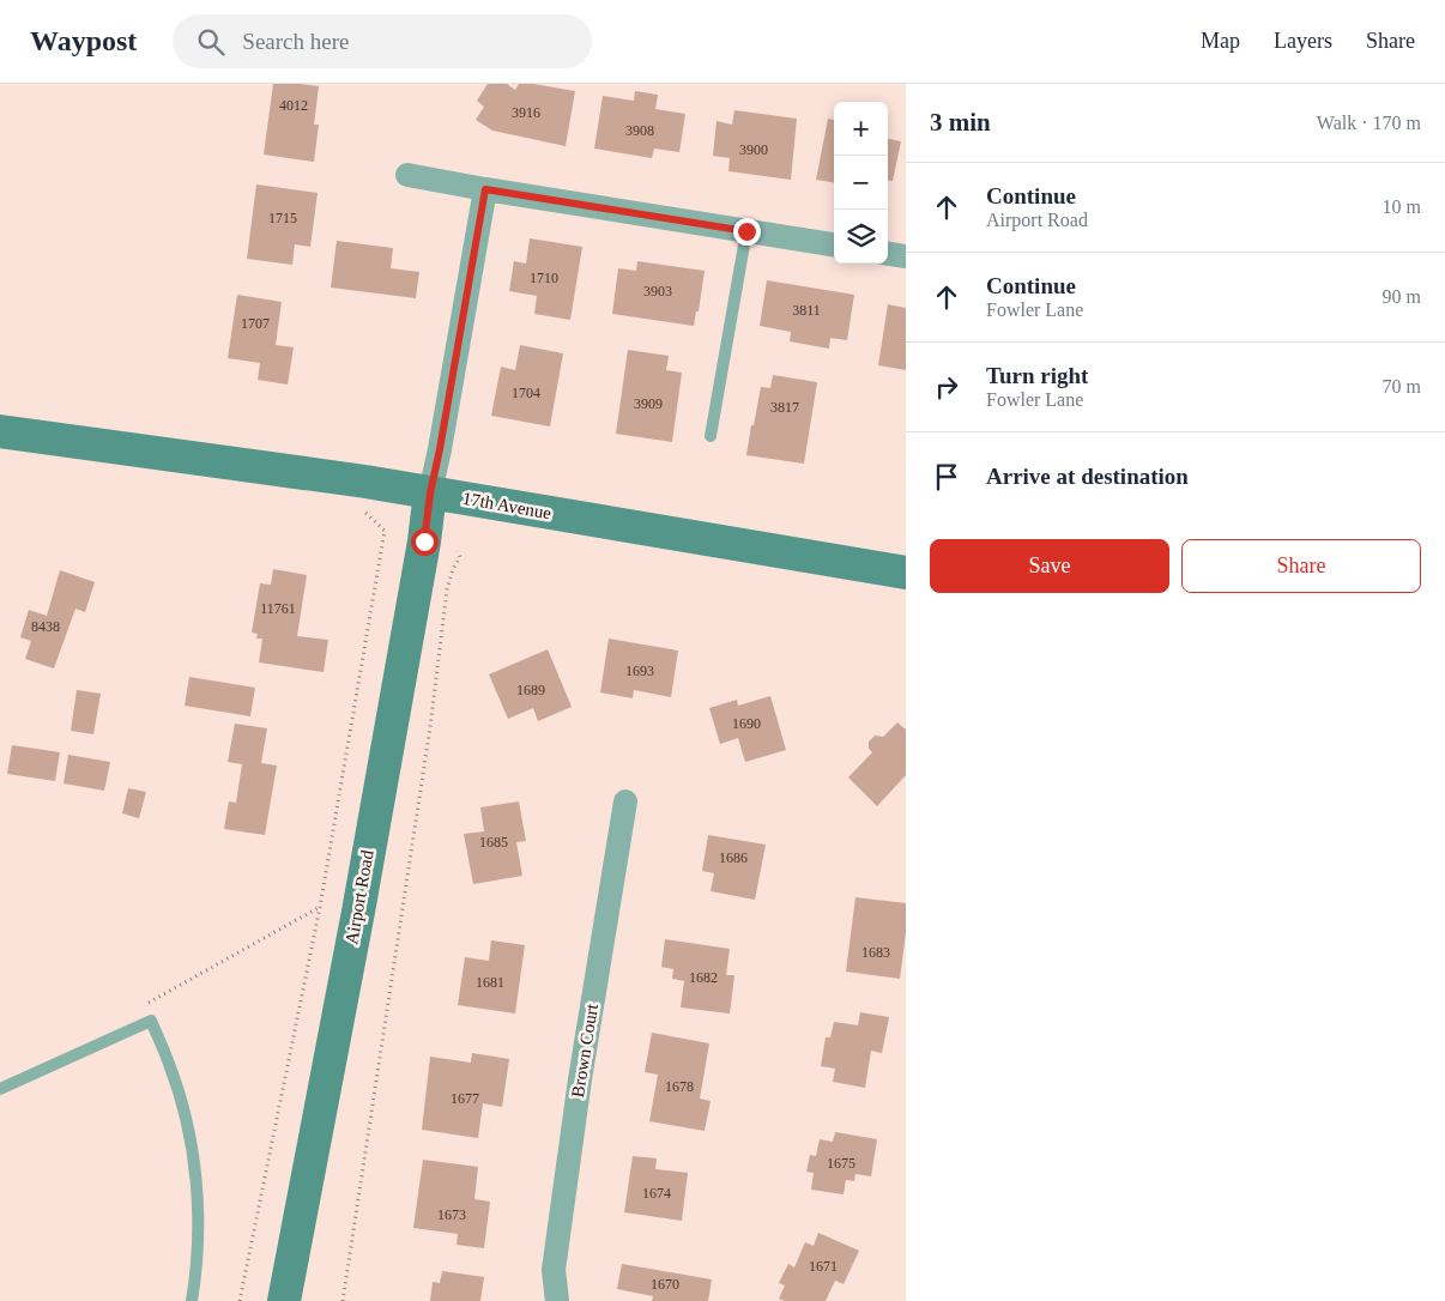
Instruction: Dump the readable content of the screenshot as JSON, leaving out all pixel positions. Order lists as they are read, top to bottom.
{
  "streets": {
    "main road": ["17th Avenue", "Airport Road"],
    "street": ["Brown Court"]
  },
  "crossings": [
    ["17th Avenue", "Airport Road"]
  ],
  "house_numbers": [
    "4012",
    "3916",
    "3908",
    "3900",
    "1715",
    "1710",
    "3903",
    "3811",
    "1707",
    "1704",
    "3909",
    "3817",
    "11761",
    "8438",
    "1693",
    "1689",
    "1690",
    "1685",
    "1686",
    "1683",
    "1682",
    "1681",
    "1678",
    "1677",
    "1675",
    "1674",
    "1673",
    "1671",
    "1670"
  ],
  "page": {
    "header": "Waypost",
    "search": "Search here",
    "nav": ["Map", "Layers", "Share"],
    "heading": ["3 min", "Walk · 170 m"],
    "map_buttons": ["+", "−"],
    "list": [
      ["Continue", "Airport Road", "10 m"],
      ["Continue", "Fowler Lane", "90 m"],
      ["Turn right", "Fowler Lane", "70 m"],
      "Arrive at destination"
    ],
    "buttons": ["Save", "Share"]
  }
}
